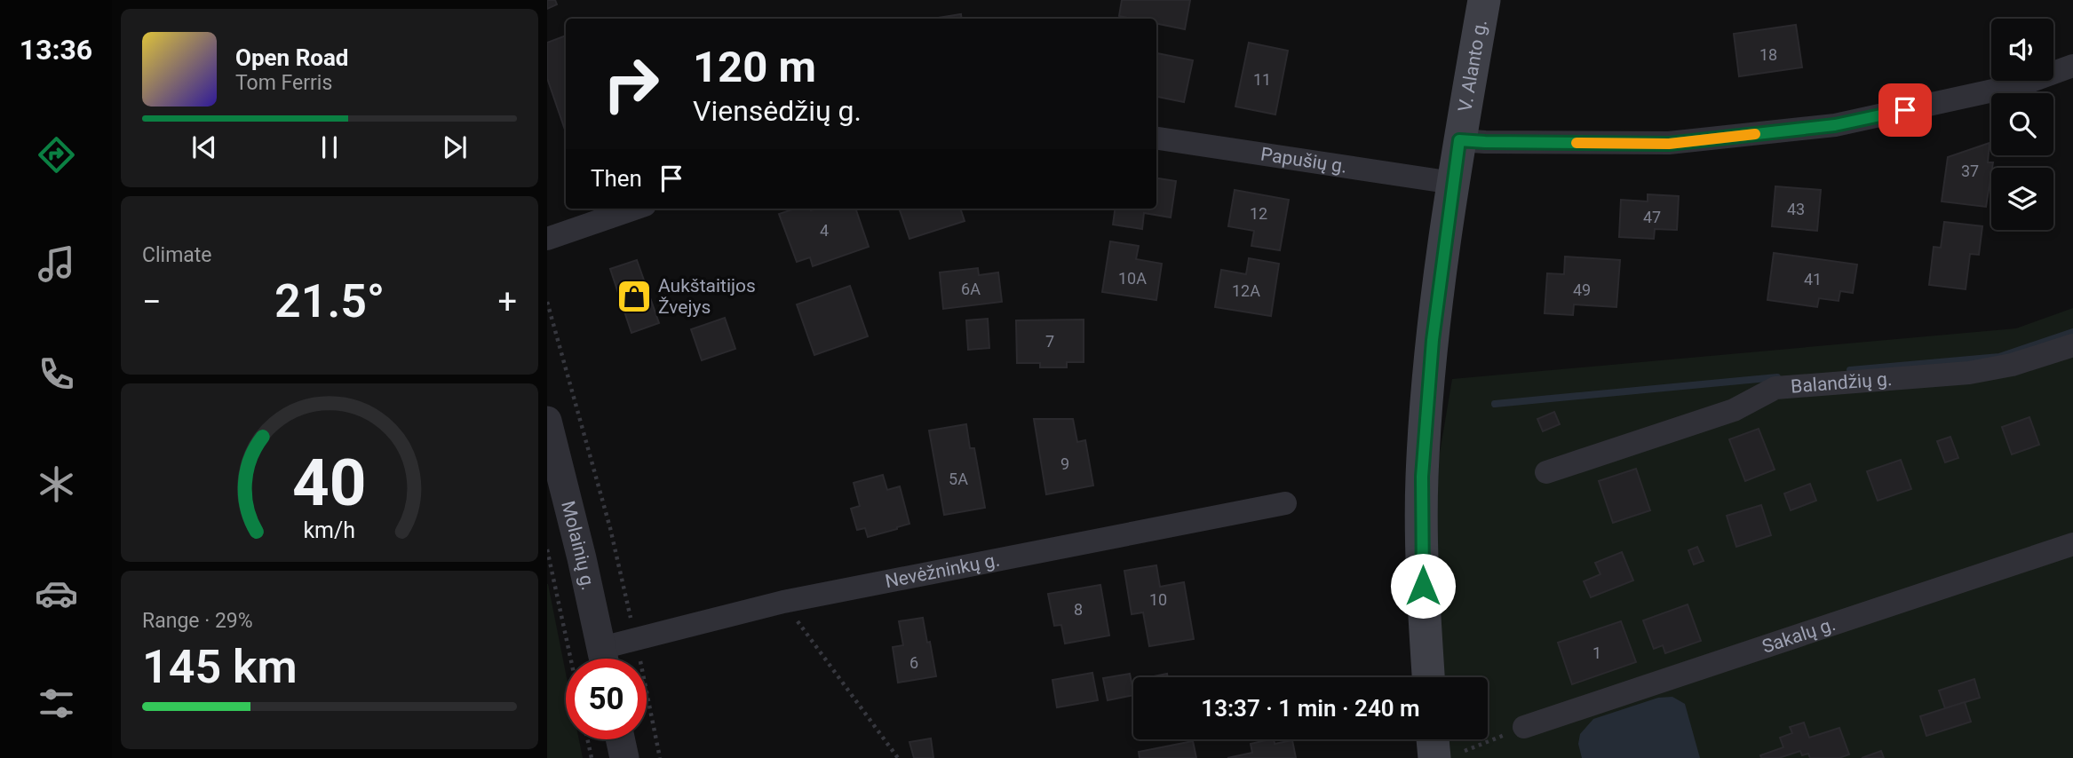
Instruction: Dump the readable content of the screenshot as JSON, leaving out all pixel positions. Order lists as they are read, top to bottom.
{
  "streets": {
    "main road": ["V. Alanto g."],
    "street": [
      "Papušių g.",
      "Balandžių g.",
      "Molainių g.",
      "Nevėžninkų g.",
      "Sakalų g."
    ]
  },
  "crossings": [
    ["V. Alanto g.", "Papušių g."]
  ],
  "places": {
    "shop": ["Aukštaitijos Žvejys"]
  },
  "house_numbers": [
    "18",
    "11",
    "37",
    "43",
    "12",
    "47",
    "4",
    "10A",
    "41",
    "6A",
    "49",
    "12A",
    "7",
    "9",
    "5A",
    "10",
    "8",
    "1",
    "6"
  ],
  "page": {
    "tabs": "13:36",
    "turn": ["120 m", "Viensėdžių g."],
    "song": ["Open Road", "Tom Ferris"],
    "then": "Then",
    "tile": [
      "Climate",
      ["Range · 29%", "145 km"]
    ],
    "heat": ["−", "21.5°", "+"],
    "limit": "50",
    "trip": "13:37 · 1 min · 240 m",
    "gauge": ["40", "km/h"]
  }
}
